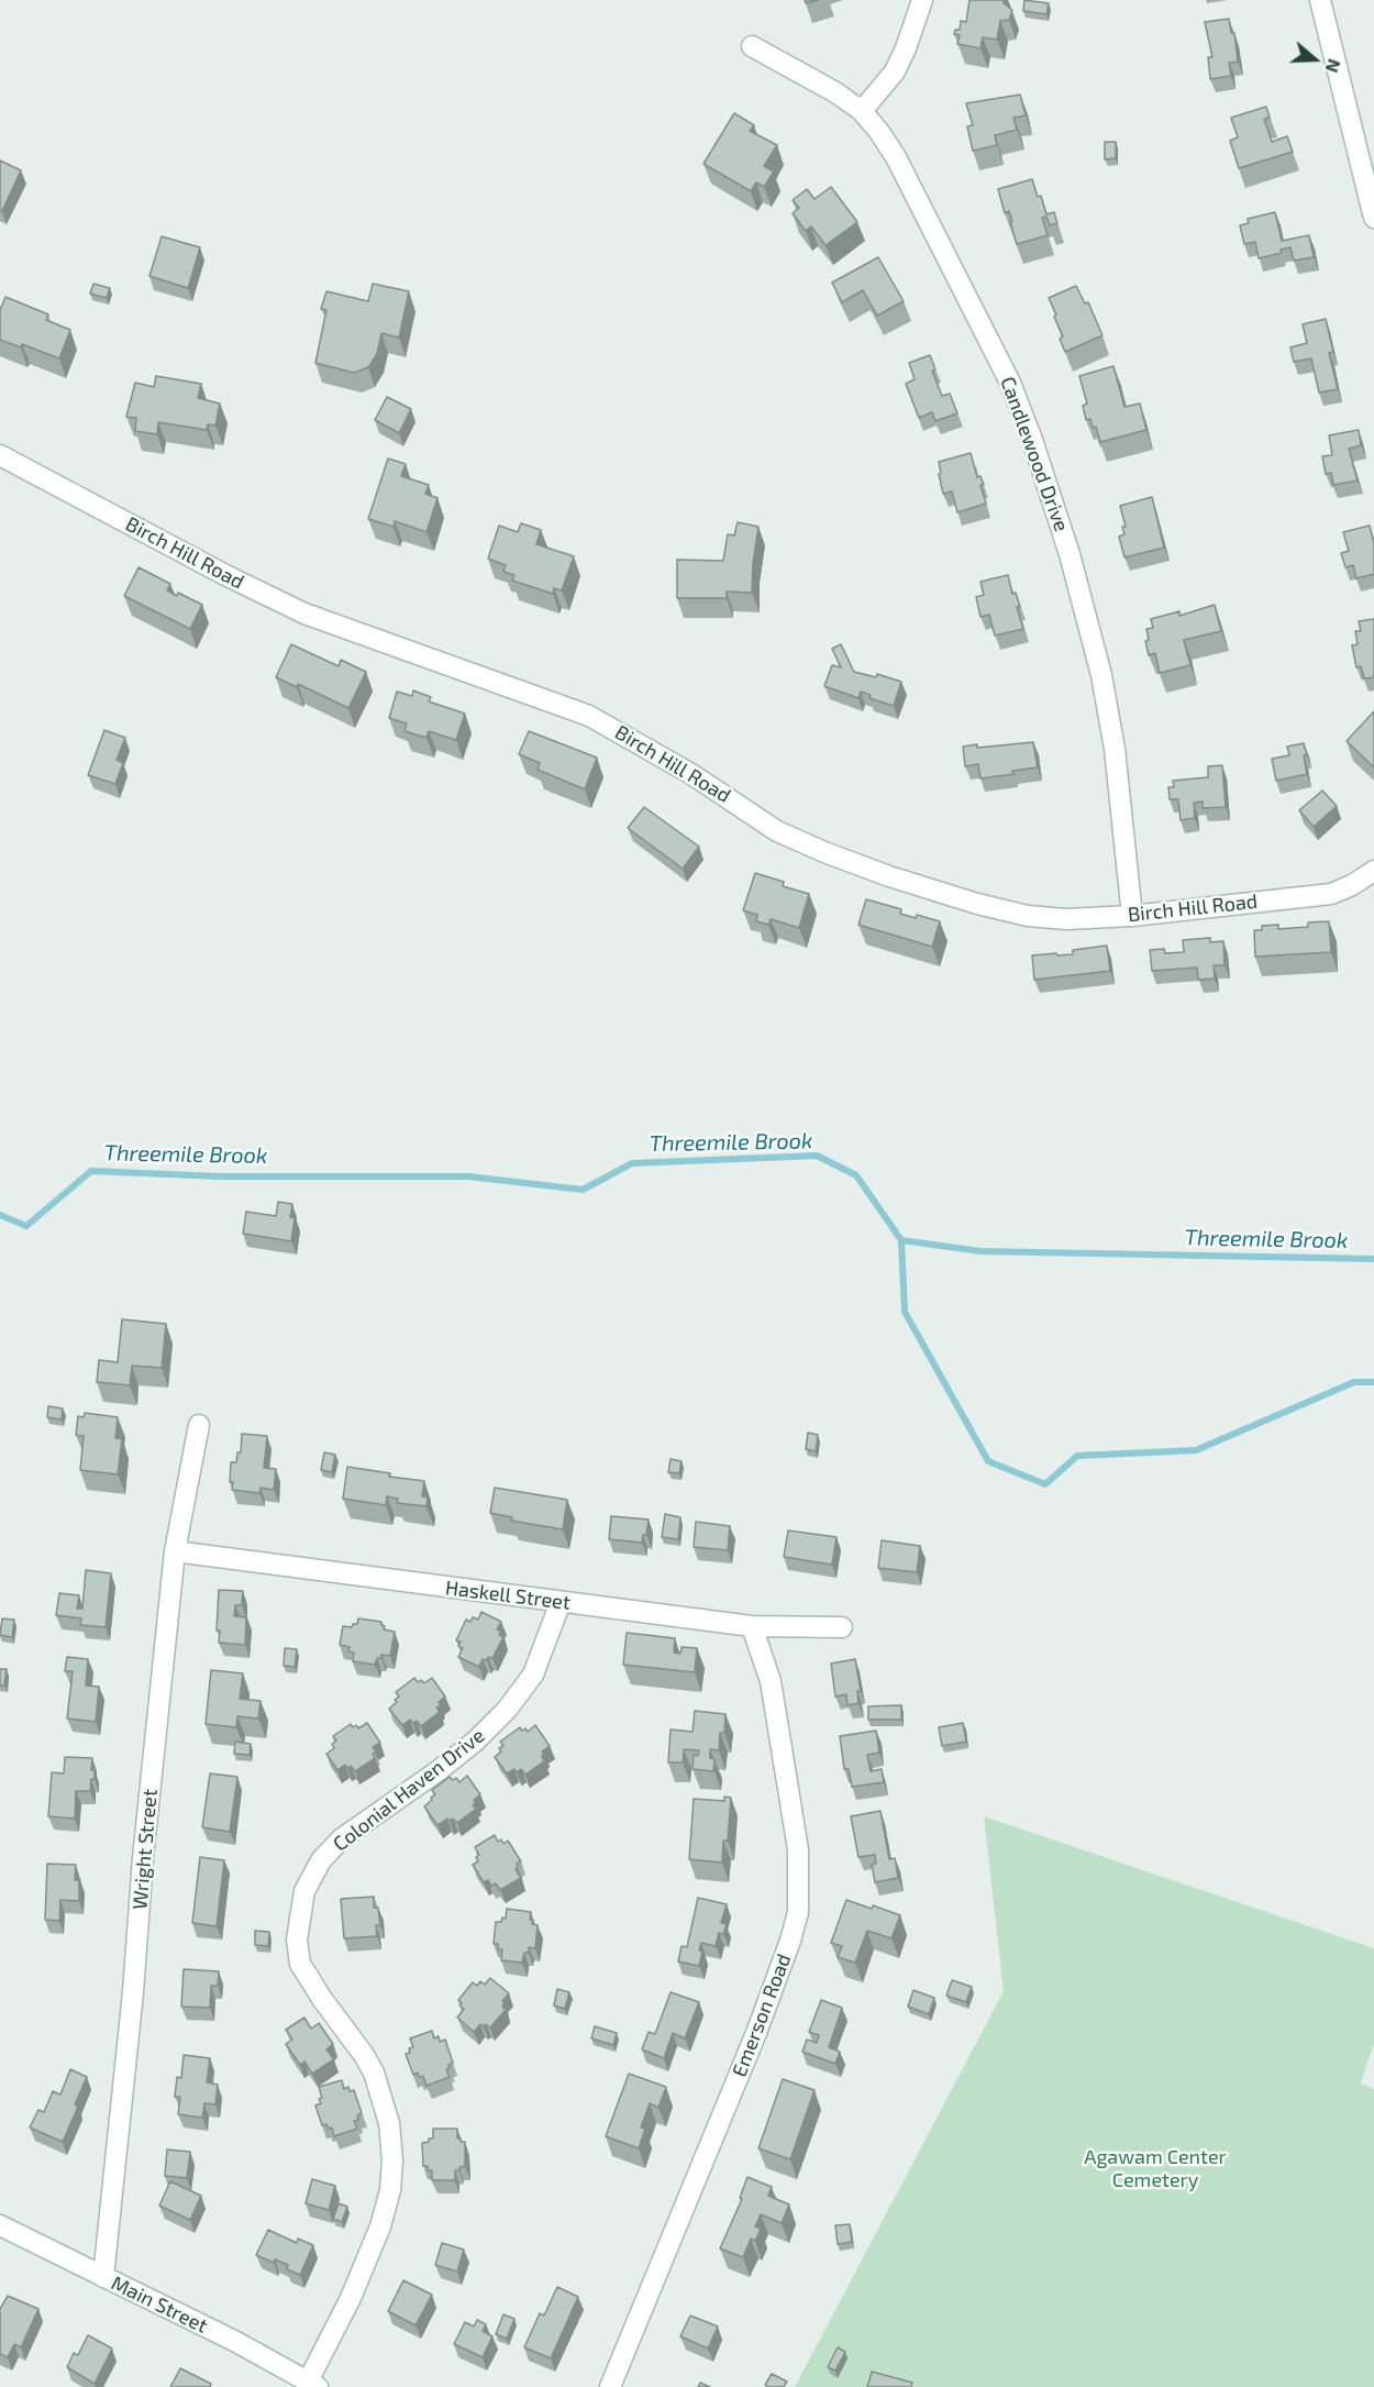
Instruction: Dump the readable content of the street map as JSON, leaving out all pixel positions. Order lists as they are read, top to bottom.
{
  "streets": {
    "street": [
      "Candlewood Drive",
      "Birch Hill Road",
      "Haskell Street",
      "Colonial Haven Drive",
      "Wright Street",
      "Emerson Road",
      "Main Street"
    ]
  },
  "crossings": [
    ["Candlewood Drive", "Birch Hill Road"],
    ["Haskell Street", "Colonial Haven Drive"],
    ["Haskell Street", "Wright Street"],
    ["Haskell Street", "Emerson Road"],
    ["Colonial Haven Drive", "Main Street"],
    ["Wright Street", "Main Street"]
  ],
  "water": ["Threemile Brook"],
  "parks": ["Agawam Center Cemetery"],
  "north": "right"
}
